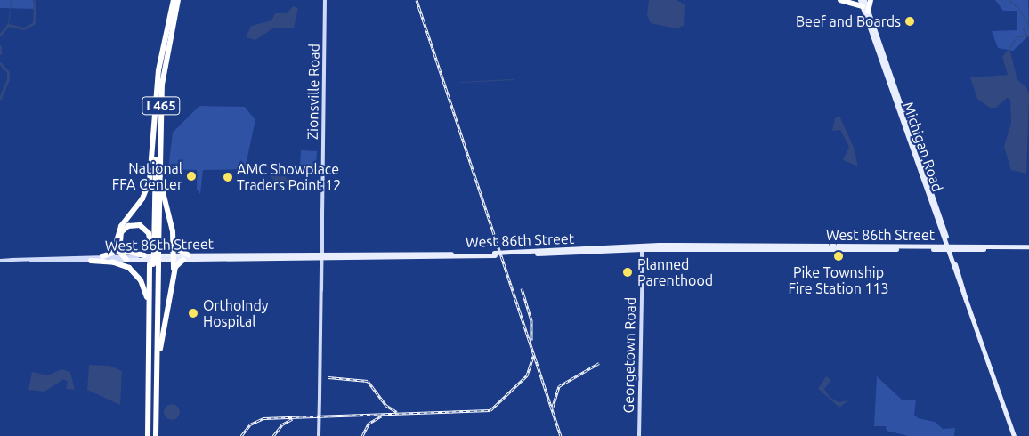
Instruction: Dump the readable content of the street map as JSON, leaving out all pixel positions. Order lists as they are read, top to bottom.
{
  "streets": {
    "highway": ["I 465"],
    "main road": [
      "Zionsville Road",
      "Michigan Road",
      "West 86th Street",
      "Georgetown Road"
    ]
  },
  "crossings": [
    ["Zionsville Road", "West 86th Street"],
    ["Michigan Road", "West 86th Street"],
    ["West 86th Street", "Georgetown Road"]
  ],
  "places": [
    "Beef and Boards",
    "National FFA Center",
    "AMC Showplace Traders Point 12",
    "Pike Township Fire Station 113",
    "Planned Parenthood",
    "OrthoIndy Hospital"
  ]
}
